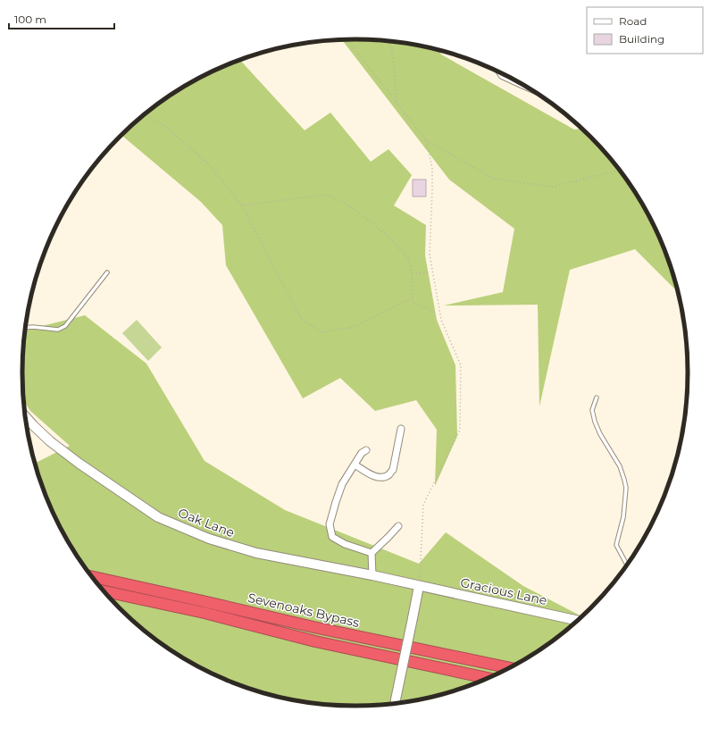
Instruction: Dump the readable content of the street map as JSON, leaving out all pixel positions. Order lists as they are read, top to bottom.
{
  "streets": {
    "highway": ["Sevenoaks Bypass"],
    "street": ["Oak Lane", "Gracious Lane"]
  },
  "crossings": [
    ["Oak Lane", "Gracious Lane"]
  ],
  "legend": ["Road", "Building"],
  "scale_bar": "100 m"
}
